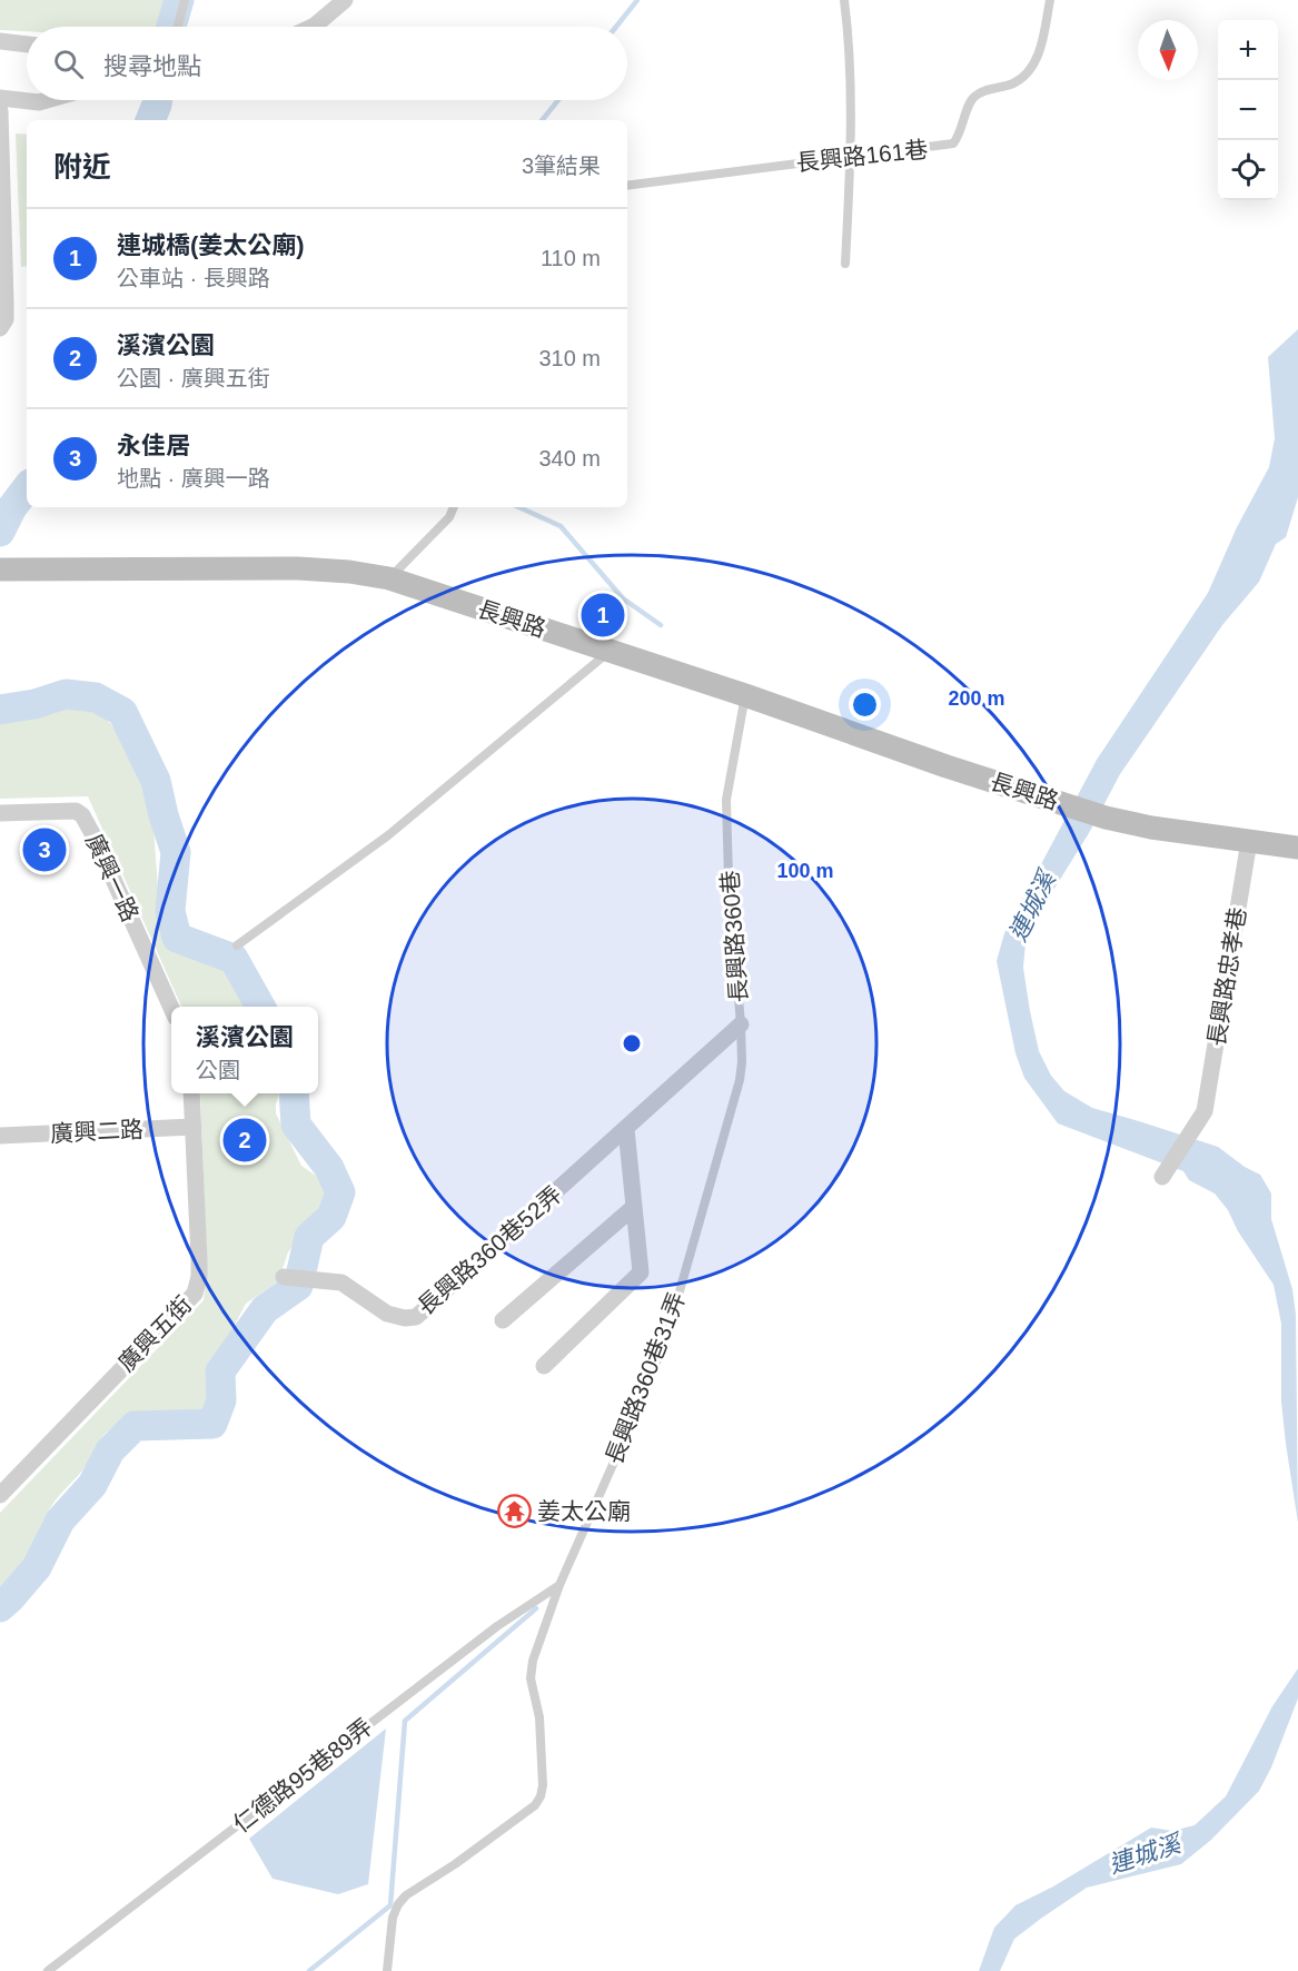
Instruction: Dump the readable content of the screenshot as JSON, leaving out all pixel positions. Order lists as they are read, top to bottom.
{
  "streets": {
    "main road": ["長興路"],
    "street": [
      "廣興一路",
      "長興路360巷",
      "長興路忠孝巷",
      "廣興二路",
      "長興路360巷52弄",
      "廣興五街"
    ],
    "lane": ["長興路161巷", "長興路360巷31弄", "仁德路95巷89弄"]
  },
  "crossings": [
    ["長興路", "長興路360巷"],
    ["長興路", "長興路忠孝巷"],
    ["長興路360巷", "長興路360巷52弄"],
    ["長興路360巷", "長興路360巷31弄"],
    ["廣興二路", "廣興五街"],
    ["長興路360巷31弄", "仁德路95巷89弄"]
  ],
  "water": ["連城溪"],
  "places": {
    "temple": ["姜太公廟"]
  },
  "north": "bottom",
  "page": {
    "map_buttons": ["+", "−"],
    "search": "搜尋地點",
    "heading": ["附近", "3筆結果"],
    "list": [
      {
        "mark": "1",
        "name": "連城橋(姜太公廟)",
        "note": "公車站 · 長興路",
        "value": "110 m"
      },
      {
        "mark": "2",
        "name": "溪濱公園",
        "note": "公園 · 廣興五街",
        "value": "310 m"
      },
      {
        "mark": "3",
        "name": "永佳居",
        "note": "地點 · 廣興一路",
        "value": "340 m"
      }
    ],
    "pins": ["1", "3", "2"],
    "popup": ["溪濱公園", "公園"]
  },
  "rings": ["200 m", "100 m"]
}
